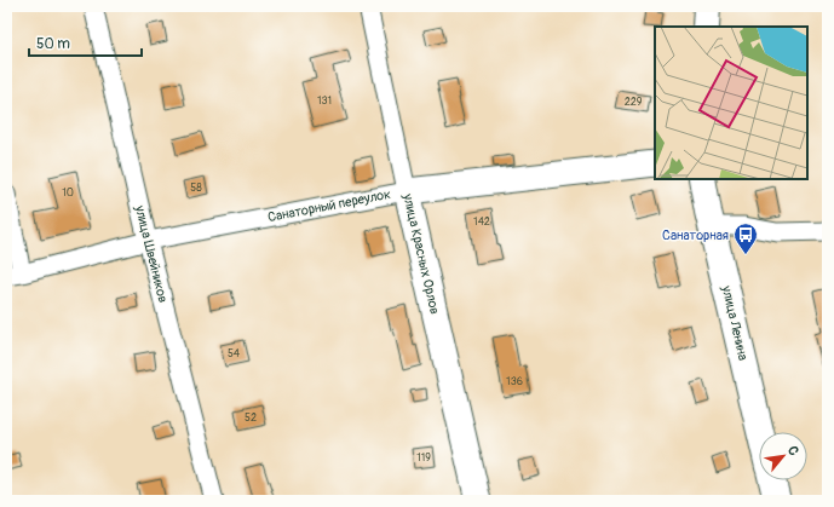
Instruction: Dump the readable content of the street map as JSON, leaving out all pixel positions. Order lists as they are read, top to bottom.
{
  "streets": {
    "main road": ["улица Ленина"],
    "street": ["Санаторный переулок", "улица Швейников", "улица Красных Орлов"]
  },
  "crossings": [
    ["Санаторный переулок", "улица Швейников"],
    ["Санаторный переулок", "улица Красных Орлов"]
  ],
  "places": {
    "bus stop": ["Санаторная"]
  },
  "house_numbers": [
    "131",
    "229",
    "58",
    "10",
    "142",
    "54",
    "136",
    "52",
    "119"
  ],
  "scale_bar": "50 m",
  "north": "top right"
}
